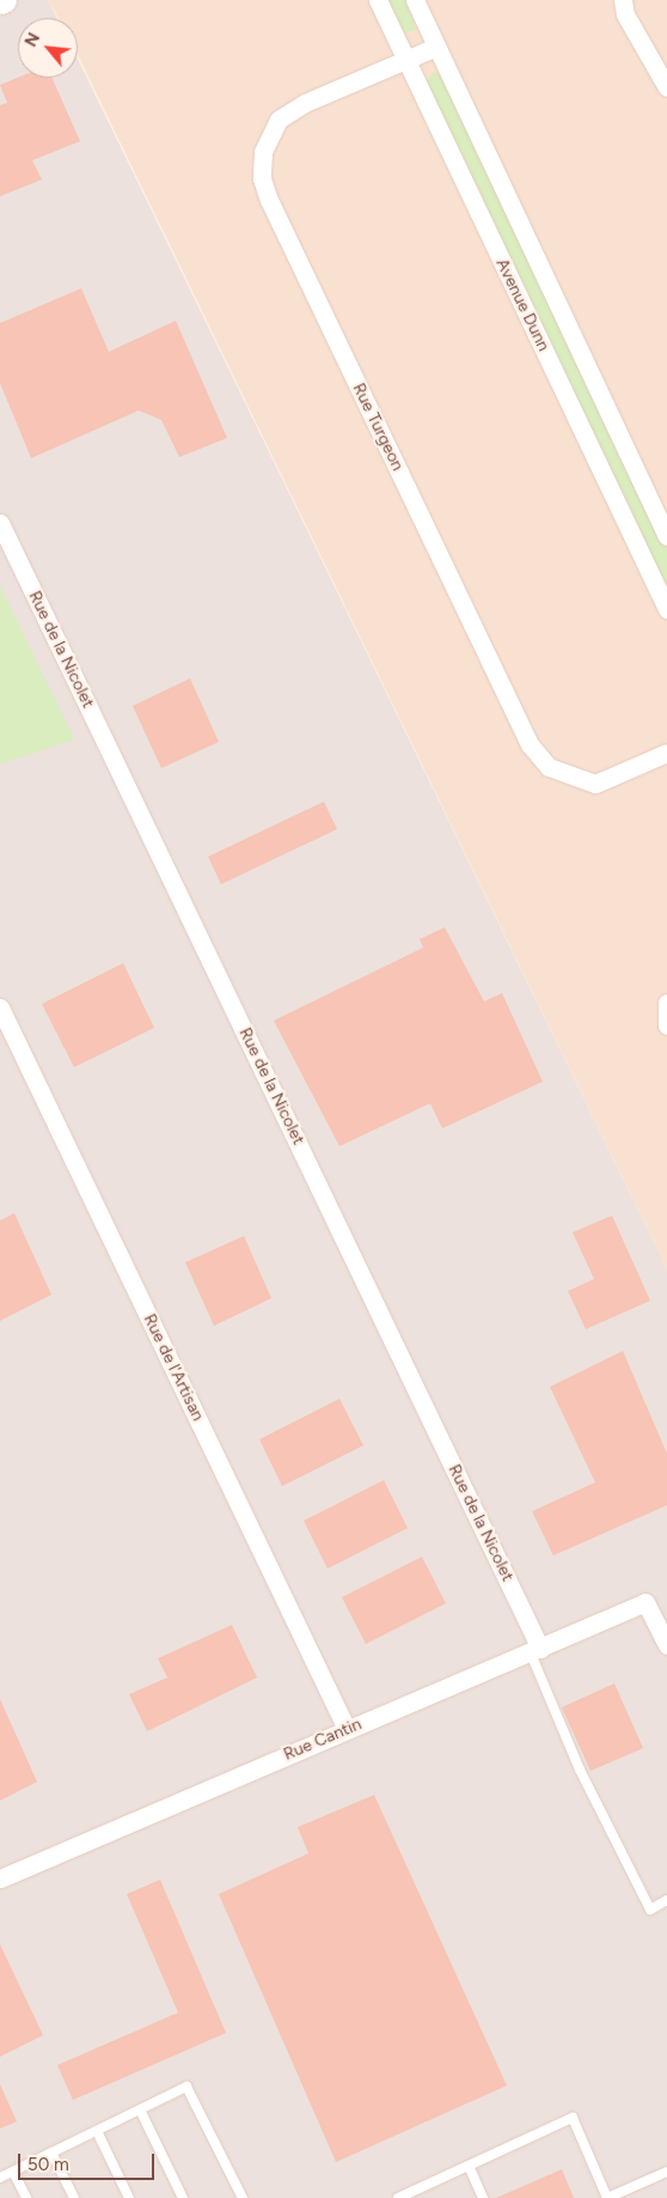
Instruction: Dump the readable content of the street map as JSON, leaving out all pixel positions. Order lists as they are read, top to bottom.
{
  "streets": {
    "street": [
      "Avenue Dunn",
      "Rue Turgeon",
      "Rue de la Nicolet",
      "Rue de l'Artisan",
      "Rue Cantin"
    ]
  },
  "crossings": [
    ["Avenue Dunn", "Rue Turgeon"],
    ["Rue de la Nicolet", "Rue Cantin"],
    ["Rue de l'Artisan", "Rue Cantin"]
  ],
  "scale_bar": "50 m",
  "north": "top left"
}
